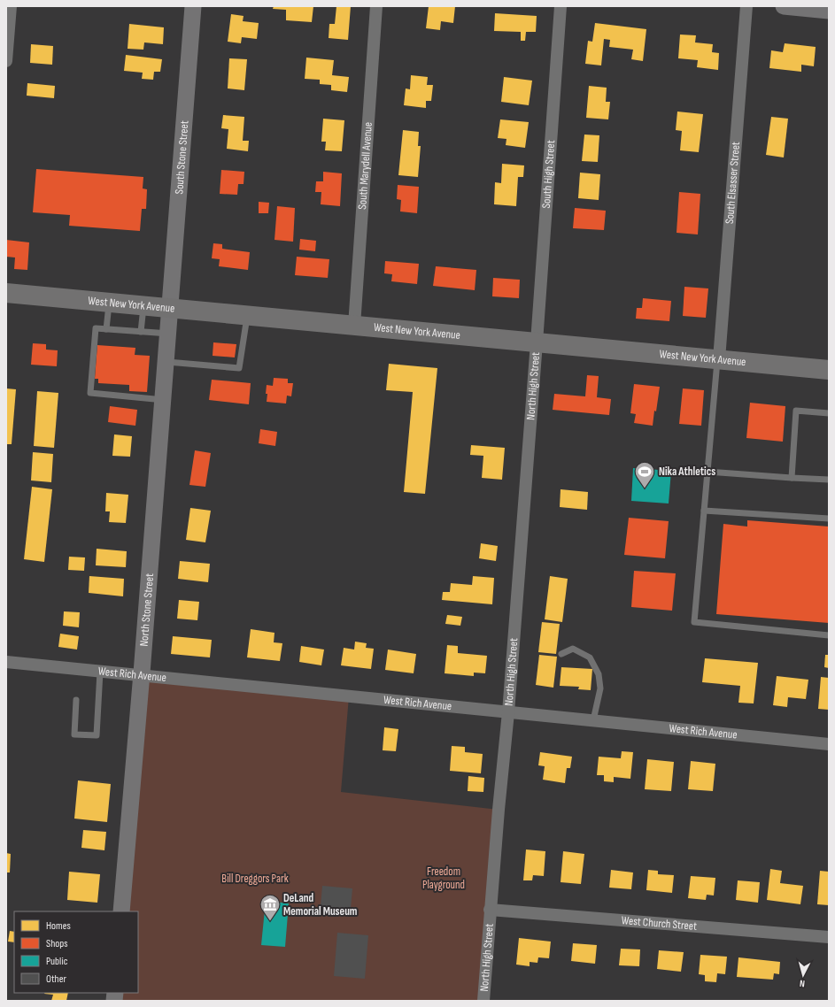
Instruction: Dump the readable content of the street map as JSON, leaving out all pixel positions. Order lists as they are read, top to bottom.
{
  "streets": {
    "main road": ["West New York Avenue"],
    "street": [
      "South Stone Street",
      "South Marydell Avenue",
      "South High Street",
      "South Elsasser Street",
      "North High Street",
      "North Stone Street",
      "West Rich Avenue",
      "West Church Street"
    ]
  },
  "crossings": [
    ["South Stone Street", "West New York Avenue"],
    ["South Stone Street", "North Stone Street"],
    ["South Marydell Avenue", "West New York Avenue"],
    ["South High Street", "West New York Avenue"],
    ["South High Street", "North High Street"],
    ["South Elsasser Street", "West New York Avenue"],
    ["West New York Avenue", "North High Street"],
    ["West New York Avenue", "North Stone Street"],
    ["North High Street", "West Rich Avenue"],
    ["North High Street", "West Church Street"],
    ["North Stone Street", "West Rich Avenue"]
  ],
  "parks": ["Freedom Playground", "Bill Dreggors Park"],
  "places": {
    "sports": ["Nika Athletics"],
    "museum": ["DeLand Memorial Museum"]
  },
  "legend": [
    "Homes",
    "Shops",
    "Public",
    "Other"
  ],
  "north": "bottom"
}
